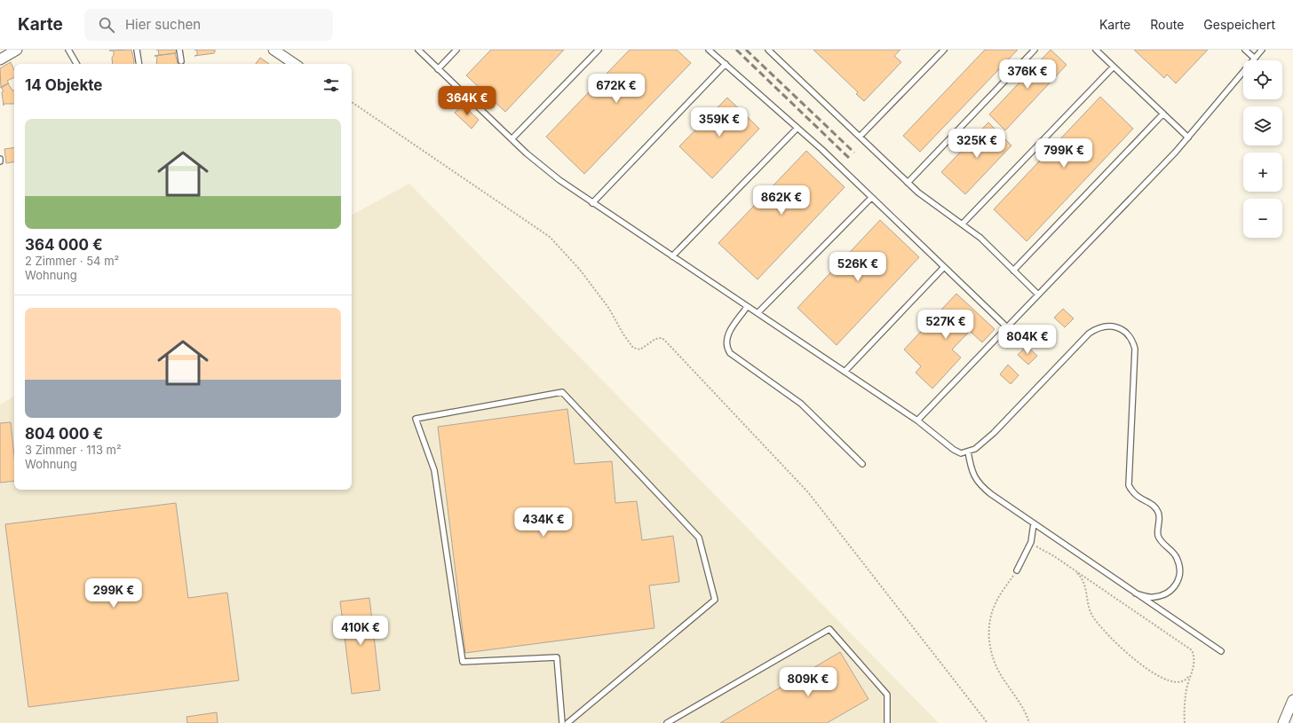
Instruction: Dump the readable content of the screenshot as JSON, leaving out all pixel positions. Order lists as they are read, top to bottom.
{
  "page": {
    "header": "Karte",
    "search": "Hier suchen",
    "nav": ["Karte", "Route", "Gespeichert"],
    "price": [
      "376K €",
      "672K €",
      "364K €",
      "359K €",
      "325K €",
      "799K €",
      "862K €",
      "526K €",
      "527K €",
      "804K €",
      "434K €",
      "299K €",
      "410K €",
      "809K €"
    ],
    "map_buttons": ["+", "−"],
    "heading": "14 Objekte",
    "list": [
      {
        "name": "364 000 €",
        "note": "2 Zimmer · 54 m² · Wohnung"
      },
      {
        "name": "804 000 €",
        "note": "3 Zimmer · 113 m² · Wohnung"
      }
    ]
  }
}
